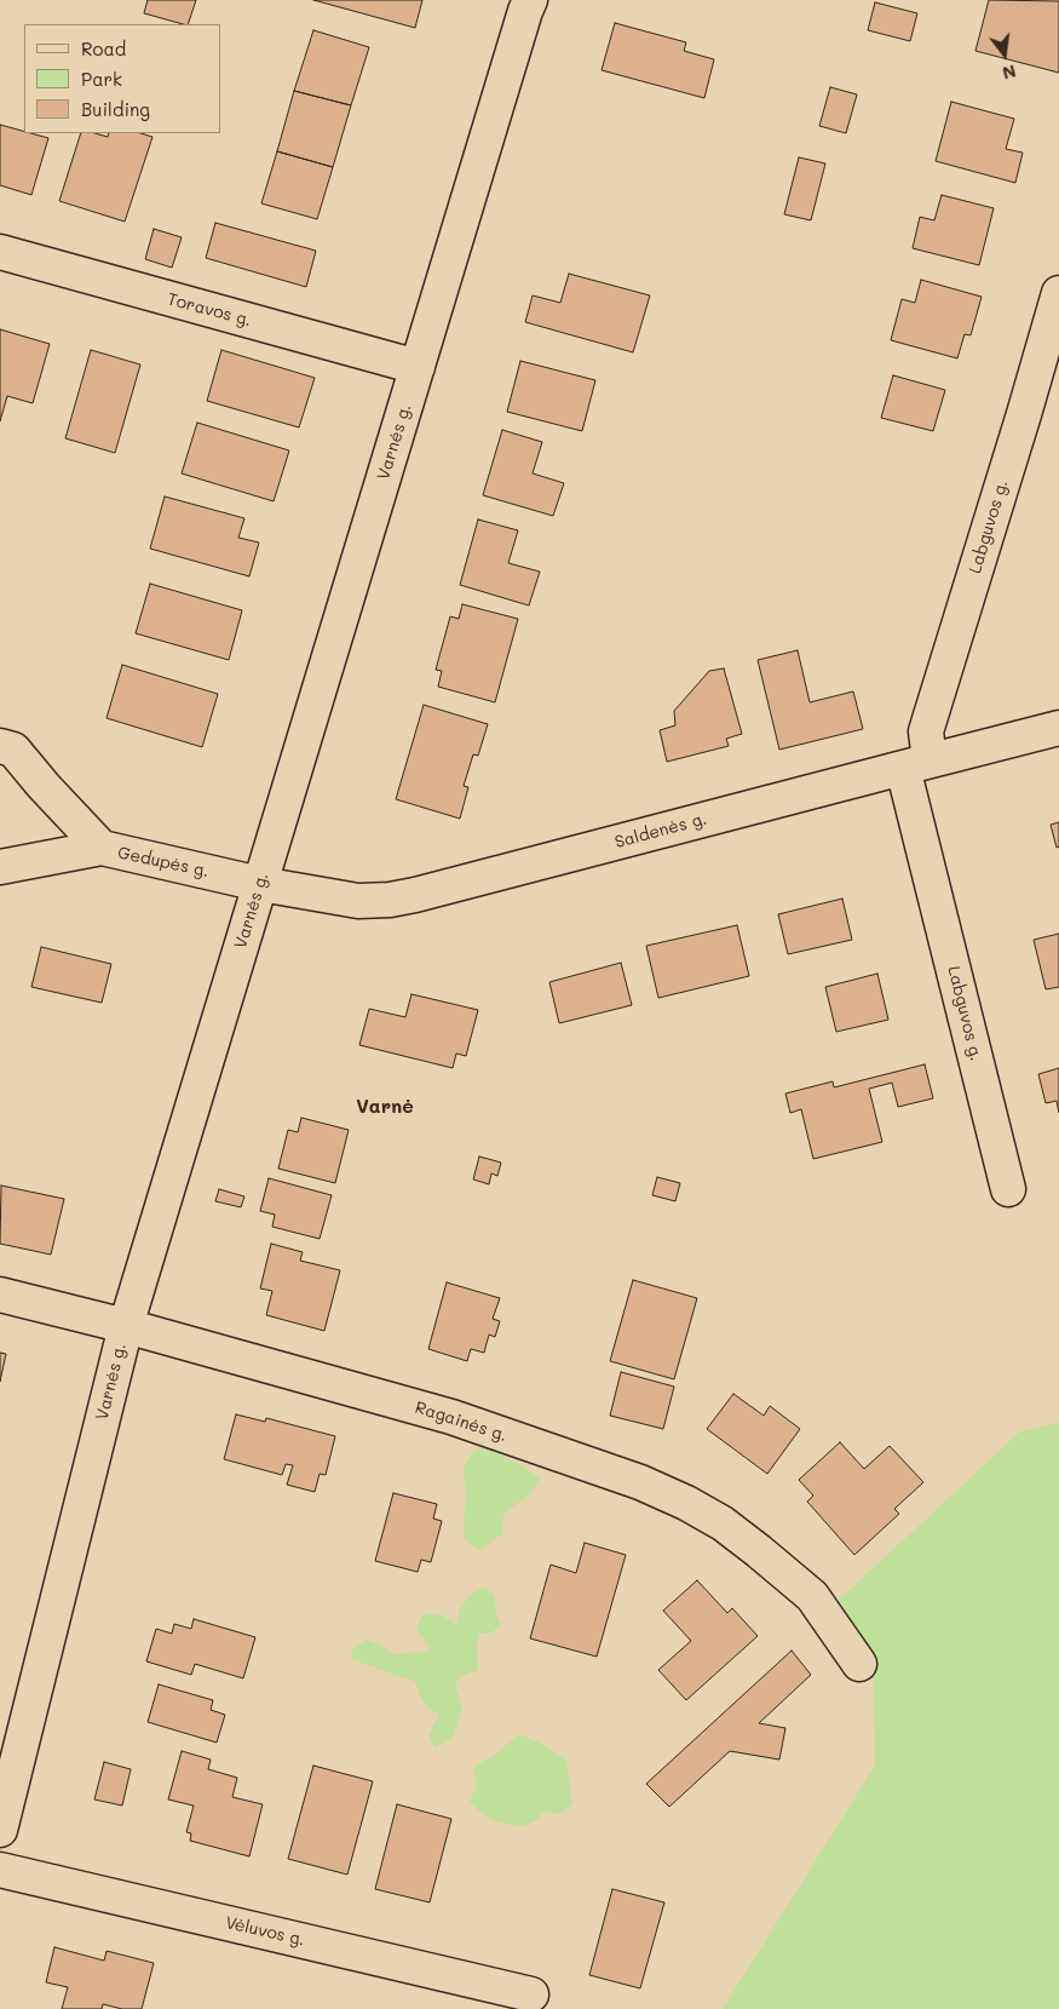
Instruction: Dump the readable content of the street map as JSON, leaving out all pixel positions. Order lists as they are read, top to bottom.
{
  "streets": {
    "street": [
      "Toravos g.",
      "Varnės g.",
      "Labguvos g.",
      "Saldenės g.",
      "Gedupės g.",
      "Ragainės g.",
      "Vėluvos g."
    ]
  },
  "crossings": [
    ["Toravos g.", "Varnės g."],
    ["Varnės g.", "Saldenės g."],
    ["Varnės g.", "Gedupės g."],
    ["Varnės g.", "Ragainės g."],
    ["Labguvos g.", "Saldenės g."],
    ["Saldenės g.", "Gedupės g."]
  ],
  "districts": ["Varnė"],
  "legend": ["Road", "Park", "Building"],
  "north": "bottom"
}
